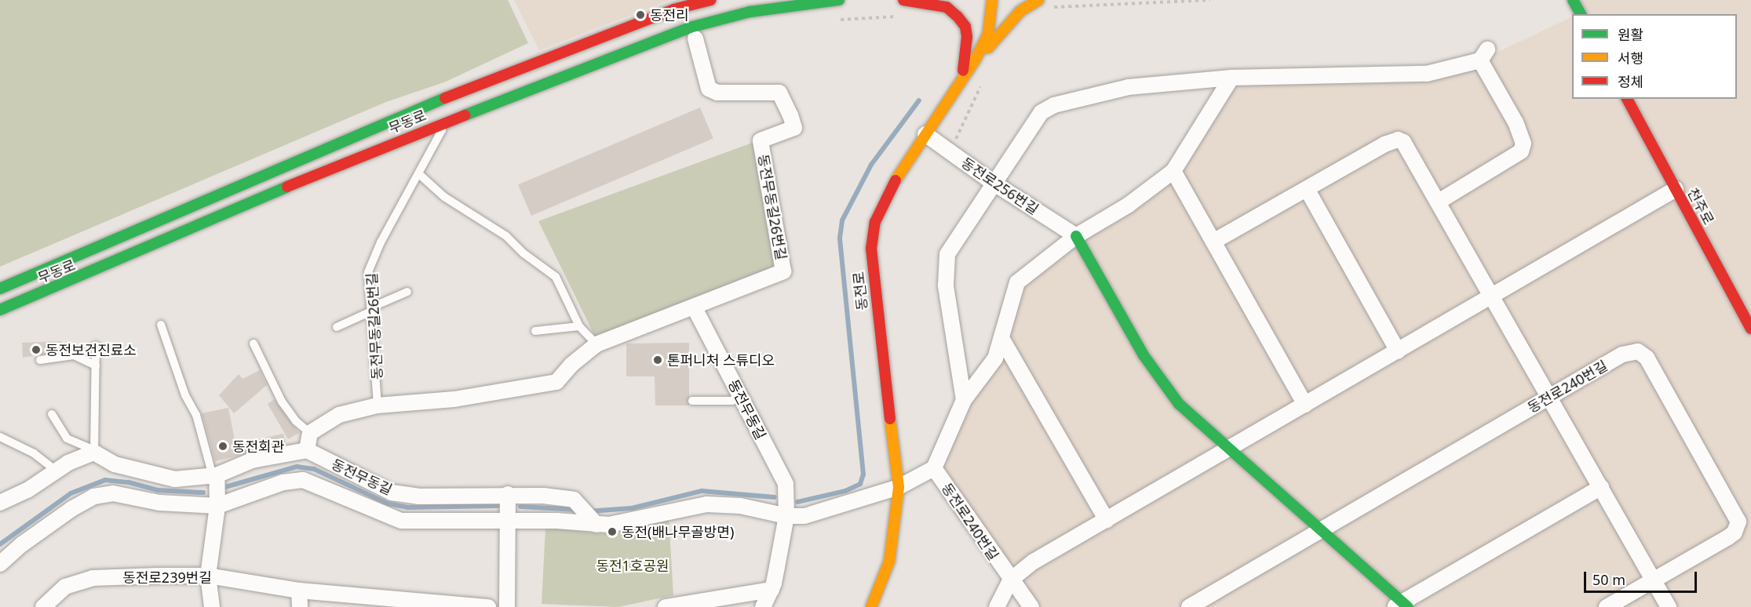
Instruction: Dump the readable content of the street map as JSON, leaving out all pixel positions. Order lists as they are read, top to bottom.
{
  "streets": {
    "main road": ["무동로", "천주로", "동전로"],
    "street": [
      "동전로256번길",
      "동전무동길26번길",
      "동전로240번길",
      "동전무동길",
      "동전로239번길"
    ]
  },
  "crossings": [
    ["무동로", "동전무동길26번길"],
    ["동전로256번길", "동전로"],
    ["동전무동길26번길", "동전무동길"],
    ["동전로", "동전로240번길"]
  ],
  "parks": ["동전1호공원"],
  "places": [
    "동전리",
    "동전보건진료소",
    "톤퍼니처 스튜디오",
    "동전회관",
    "동전(배나무골방면)"
  ],
  "legend": ["원활", "서행", "정체"],
  "scale_bar": "50 m"
}
